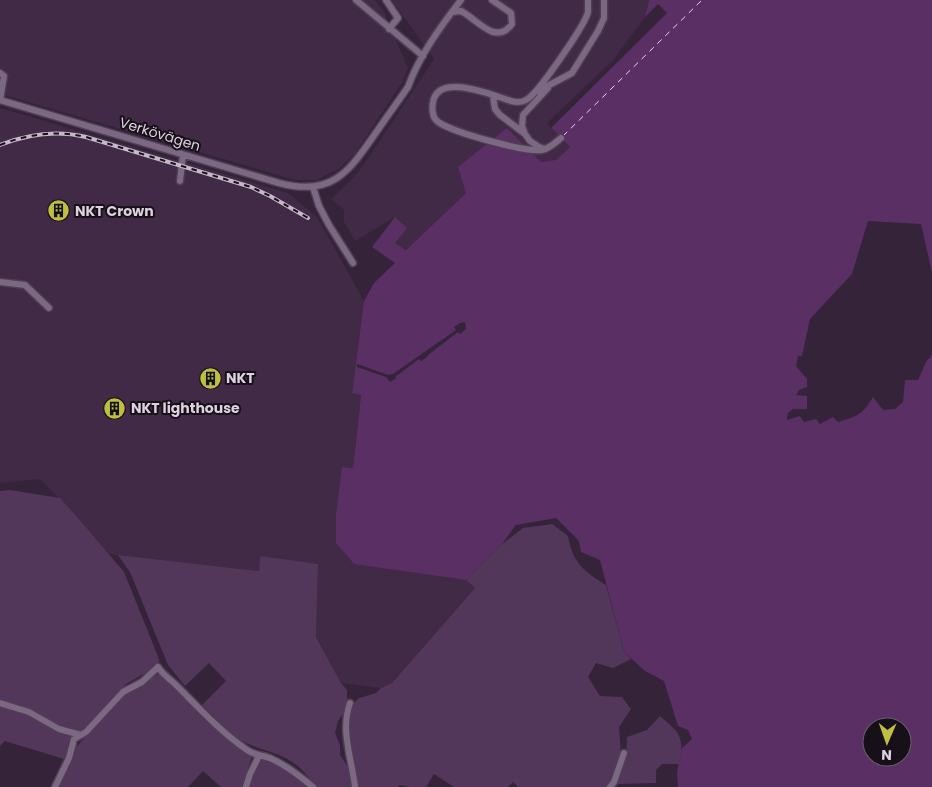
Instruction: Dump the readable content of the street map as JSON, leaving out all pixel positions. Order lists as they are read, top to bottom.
{
  "streets": {
    "street": ["Verkövägen"]
  },
  "places": {
    "building": ["NKT Crown", "NKT", "NKT lighthouse"]
  },
  "north": "bottom"
}
